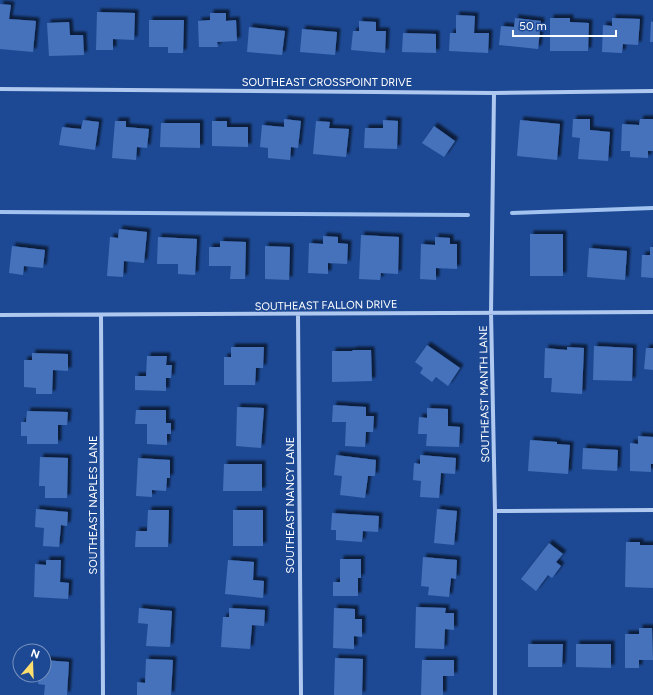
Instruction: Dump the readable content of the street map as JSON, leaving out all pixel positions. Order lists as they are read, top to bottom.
{
  "streets": {
    "street": [
      "SOUTHEAST CROSSPOINT DRIVE",
      "SOUTHEAST FALLON DRIVE",
      "SOUTHEAST MANTH LANE",
      "SOUTHEAST NAPLES LANE",
      "SOUTHEAST NANCY LANE"
    ]
  },
  "crossings": [
    ["SOUTHEAST CROSSPOINT DRIVE", "SOUTHEAST MANTH LANE"],
    ["SOUTHEAST FALLON DRIVE", "SOUTHEAST MANTH LANE"],
    ["SOUTHEAST FALLON DRIVE", "SOUTHEAST NAPLES LANE"],
    ["SOUTHEAST FALLON DRIVE", "SOUTHEAST NANCY LANE"]
  ],
  "scale_bar": "50 m",
  "north": "top"
}
